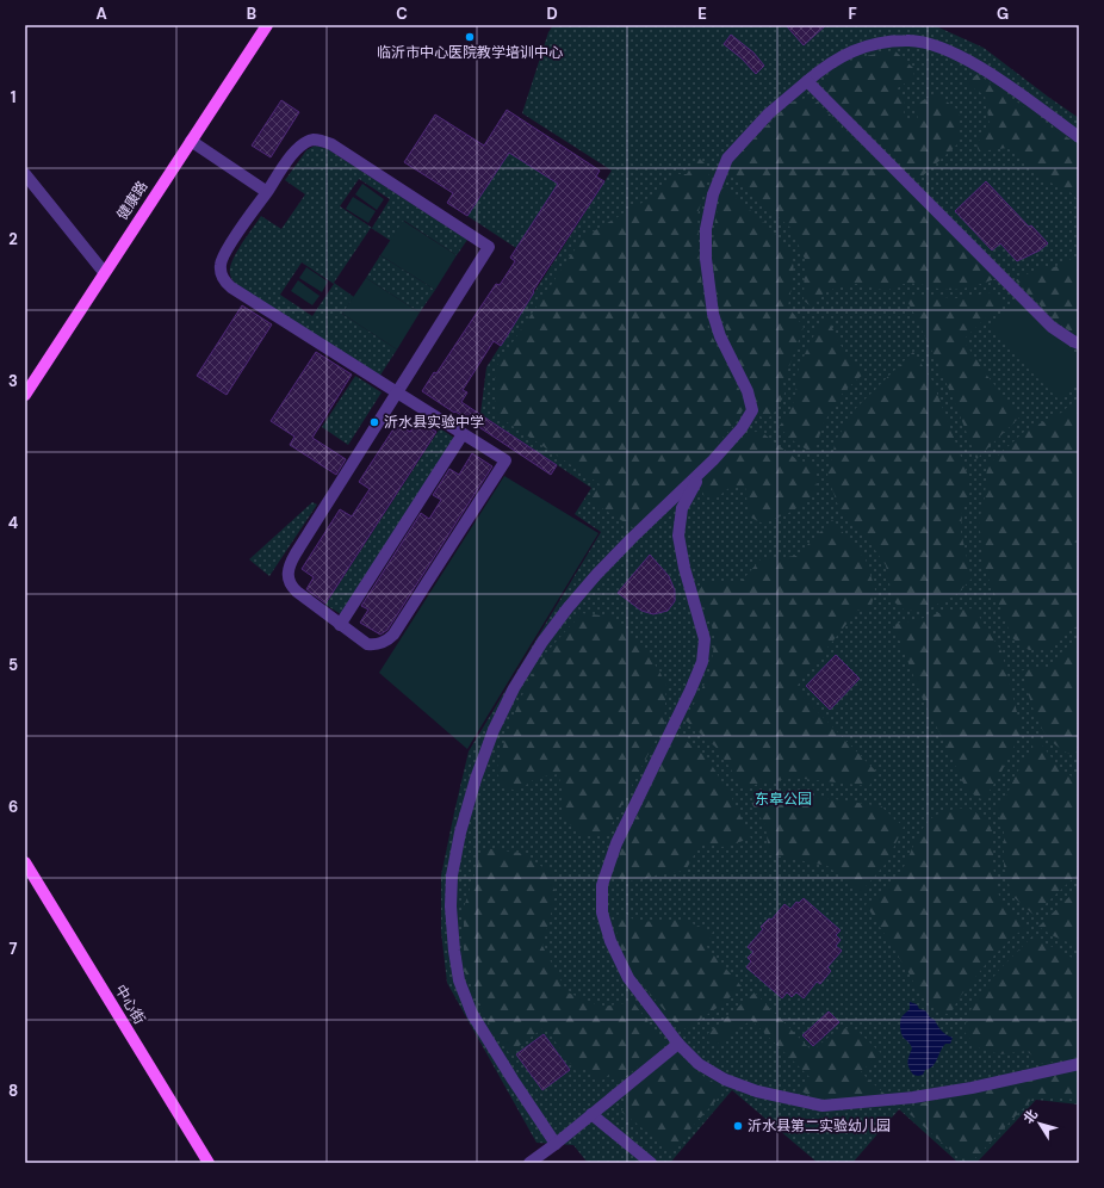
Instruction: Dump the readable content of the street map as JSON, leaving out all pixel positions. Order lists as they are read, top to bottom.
{
  "streets": {
    "main road": ["健康路", "中心街"]
  },
  "parks": ["东皋公园"],
  "places": ["临沂市中心医院教学培训中心", "沂水县实验中学", "沂水县第二实验幼儿园"],
  "north": "top left",
  "grid": {
    "columns": [
      "A",
      "B",
      "C",
      "D",
      "E",
      "F",
      "G"
    ],
    "rows": [
      "1",
      "2",
      "3",
      "4",
      "5",
      "6",
      "7",
      "8"
    ]
  }
}
